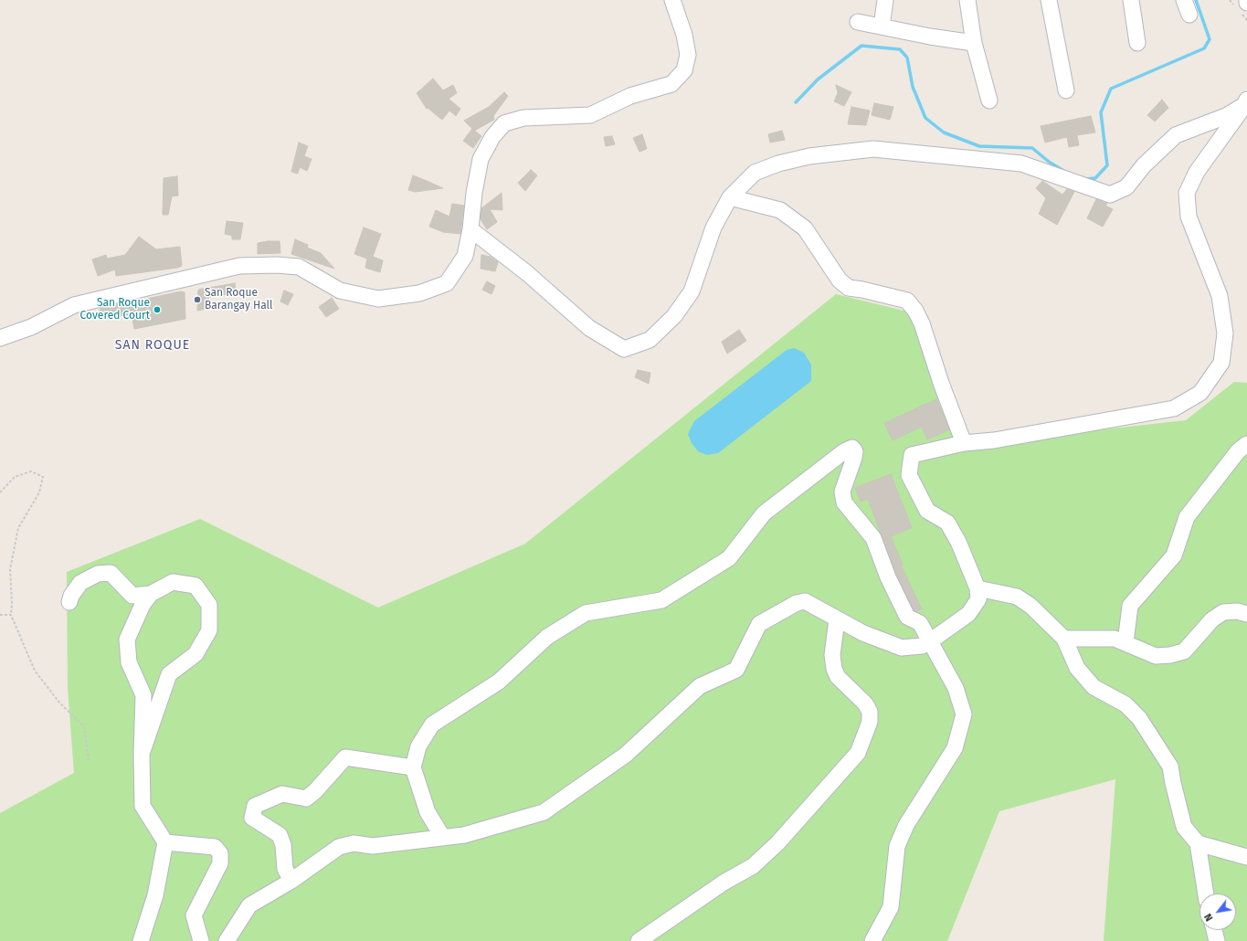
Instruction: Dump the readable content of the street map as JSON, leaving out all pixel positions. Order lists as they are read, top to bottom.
{
  "districts": ["SAN ROQUE"],
  "places": ["San Roque Barangay Hall", "San Roque Covered Court"],
  "north": "bottom left"
}
